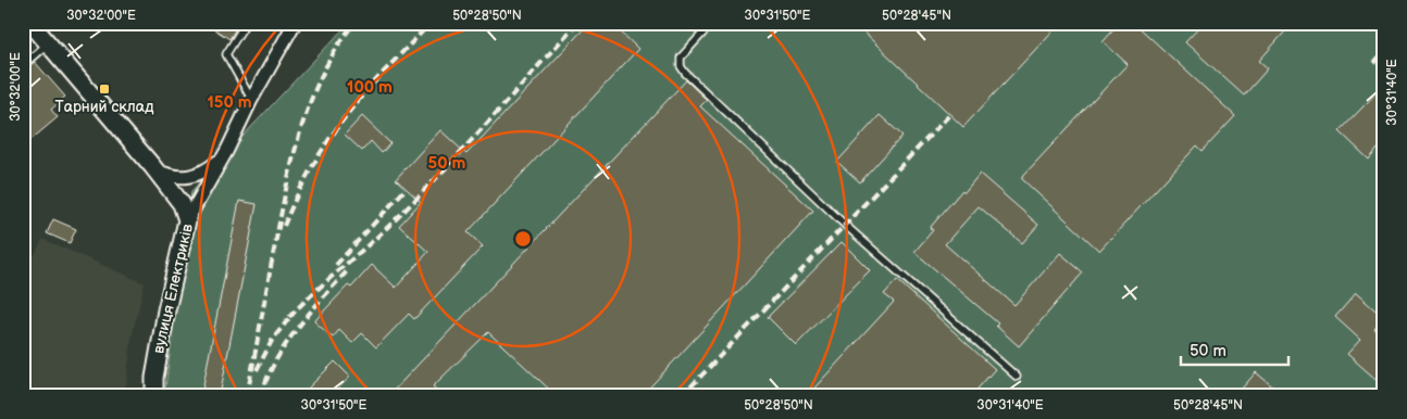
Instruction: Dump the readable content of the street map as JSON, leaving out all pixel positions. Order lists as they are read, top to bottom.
{
  "streets": {
    "street": ["вулиця Електриків"]
  },
  "places": {
    "transit": ["Тарний склад"]
  },
  "scale_bar": "50 m",
  "coordinates": [
    "30°32'00\"E",
    "50°28'50\"N",
    "30°31'50\"E",
    "50°28'45\"N",
    "30°31'40\"E"
  ],
  "rings": ["100 m", "150 m", "50 m"]
}
